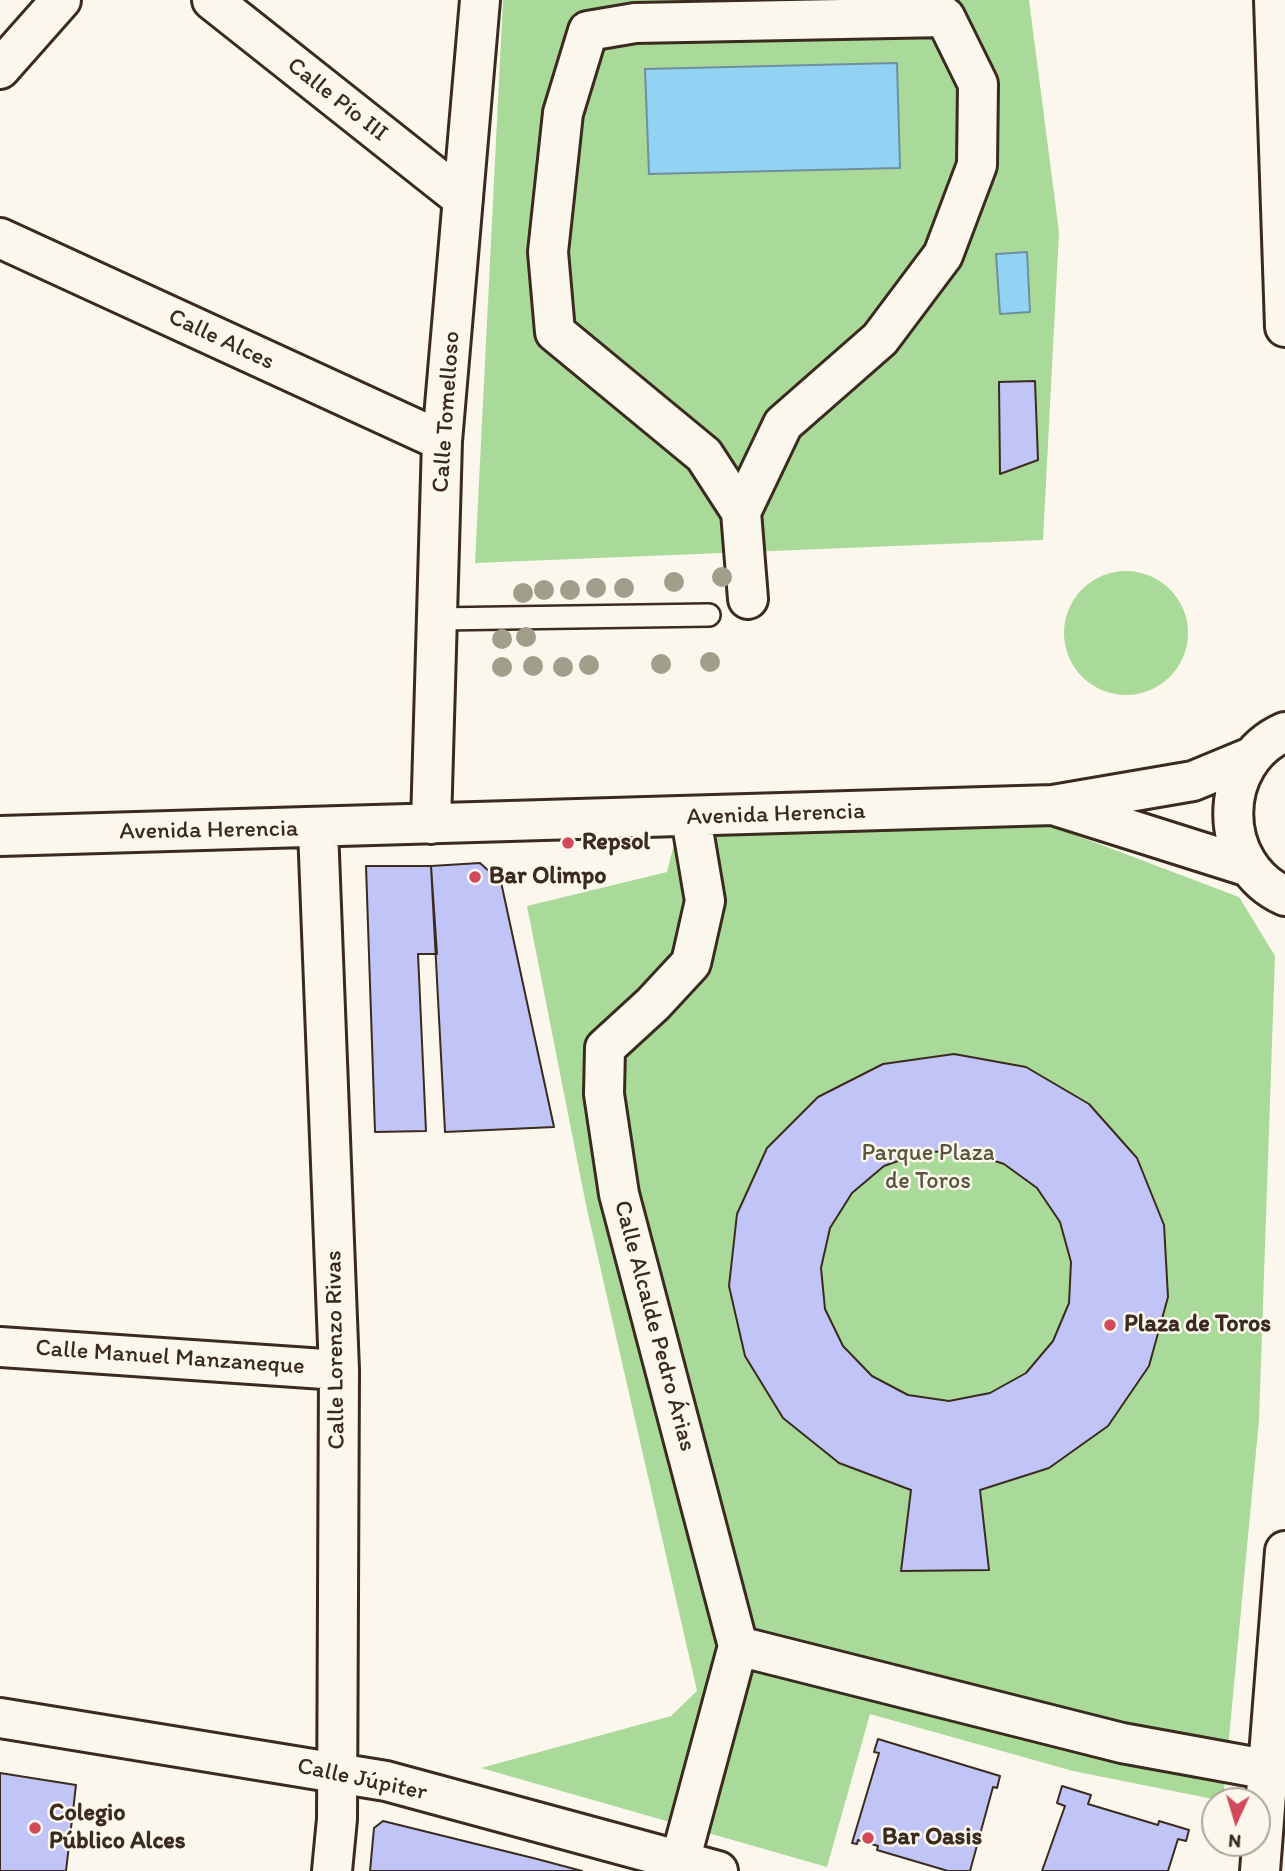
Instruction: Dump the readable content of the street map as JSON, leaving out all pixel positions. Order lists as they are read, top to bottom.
{
  "streets": {
    "street": [
      "Calle Pío III",
      "Calle Alces",
      "Calle Tomelloso",
      "Avenida Herencia",
      "Calle Alcalde Pedro Árias",
      "Calle Lorenzo Rivas",
      "Calle Manuel Manzaneque",
      "Calle Júpiter"
    ]
  },
  "crossings": [
    ["Calle Pío III", "Calle Tomelloso"],
    ["Calle Alces", "Calle Tomelloso"],
    ["Calle Tomelloso", "Avenida Herencia"],
    ["Avenida Herencia", "Calle Alcalde Pedro Árias"],
    ["Avenida Herencia", "Calle Lorenzo Rivas"],
    ["Calle Alcalde Pedro Árias", "Calle Júpiter"],
    ["Calle Lorenzo Rivas", "Calle Manuel Manzaneque"],
    ["Calle Lorenzo Rivas", "Calle Júpiter"]
  ],
  "parks": ["Parque Plaza de Toros"],
  "places": [
    "Repsol",
    "Bar Olimpo",
    "Plaza de Toros",
    "Colegio Público Alces",
    "Bar Oasis"
  ],
  "north": "bottom"
}
